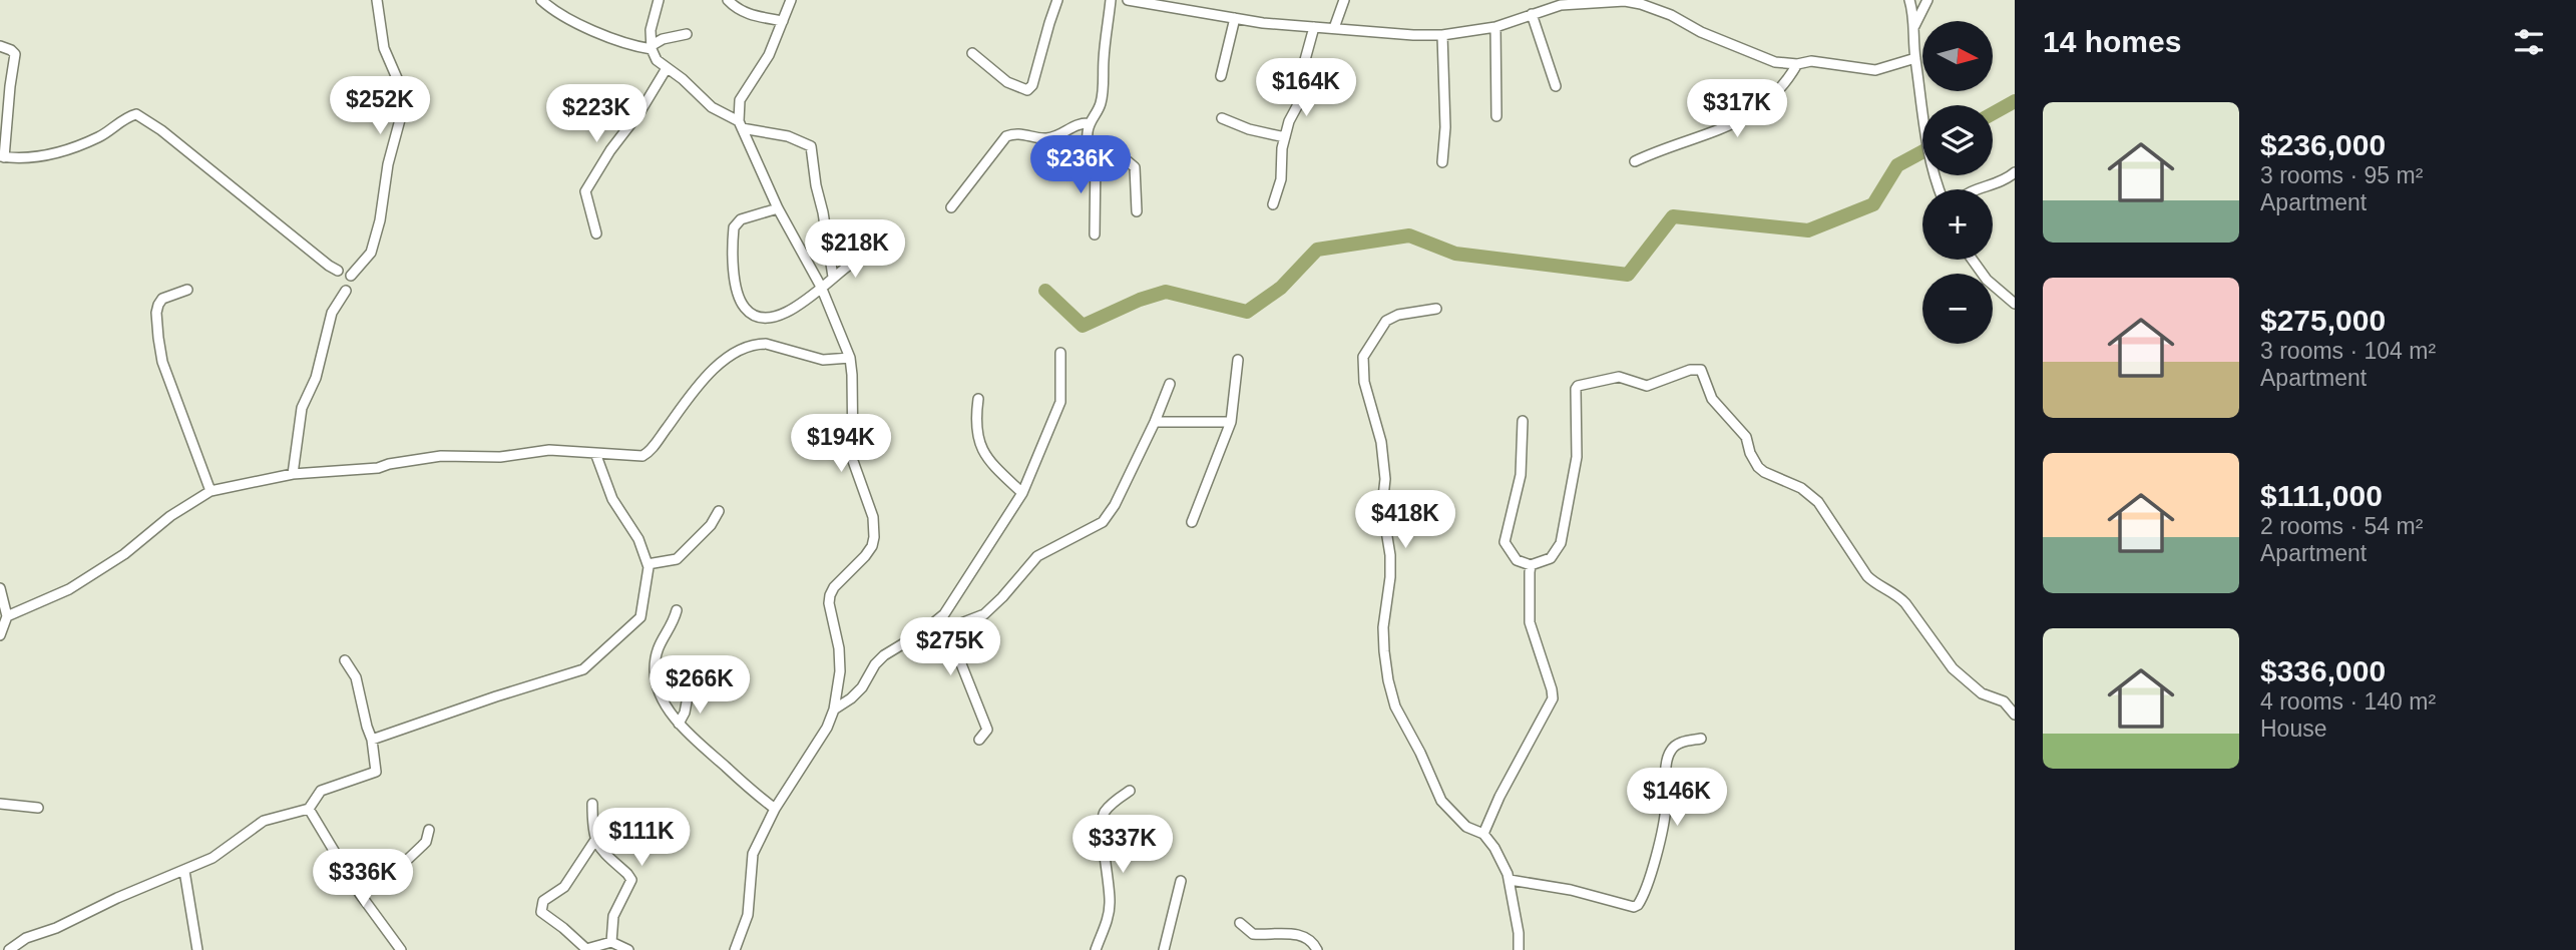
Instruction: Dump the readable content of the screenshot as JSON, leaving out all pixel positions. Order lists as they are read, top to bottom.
{
  "north": "right",
  "page": {
    "heading": "14 homes",
    "map_buttons": ["+", "−"],
    "price": [
      "$164K",
      "$252K",
      "$317K",
      "$223K",
      "$236K",
      "$218K",
      "$194K",
      "$418K",
      "$275K",
      "$266K",
      "$146K",
      "$111K",
      "$337K",
      "$336K"
    ],
    "list": [
      {
        "name": "$236,000",
        "note": "3 rooms · 95 m² · Apartment"
      },
      {
        "name": "$275,000",
        "note": "3 rooms · 104 m² · Apartment"
      },
      {
        "name": "$111,000",
        "note": "2 rooms · 54 m² · Apartment"
      },
      {
        "name": "$336,000",
        "note": "4 rooms · 140 m² · House"
      }
    ]
  }
}
